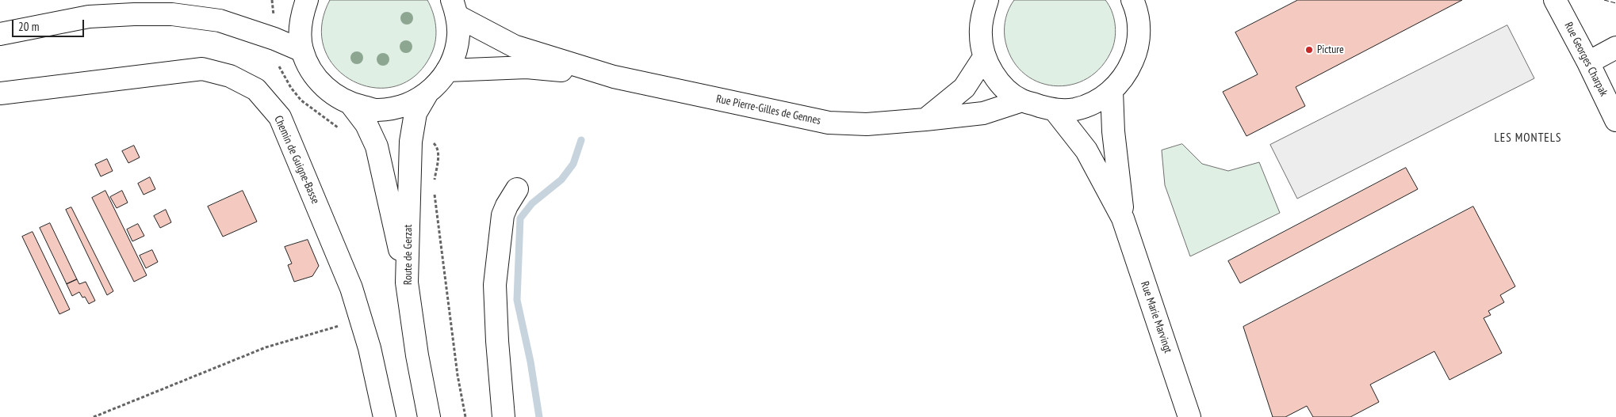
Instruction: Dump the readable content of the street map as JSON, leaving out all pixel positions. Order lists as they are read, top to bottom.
{
  "streets": {
    "main road": [
      "Rue Georges Charpak",
      "Rue Pierre-Gilles de Gennes",
      "Chemin de Guigne-Basse",
      "Route de Gerzat",
      "Rue Marie Marvingt"
    ]
  },
  "districts": ["LES MONTELS"],
  "places": ["Picture"],
  "scale_bar": "20 m"
}
